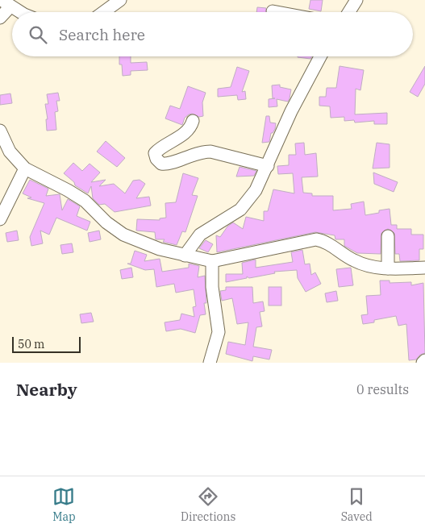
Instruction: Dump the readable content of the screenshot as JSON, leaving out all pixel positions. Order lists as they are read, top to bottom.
{
  "scale_bar": "50 m",
  "page": {
    "search": "Search here",
    "scale": "50 m",
    "heading": ["Nearby", "0 results"],
    "nav": ["Map", "Directions", "Saved"]
  }
}
